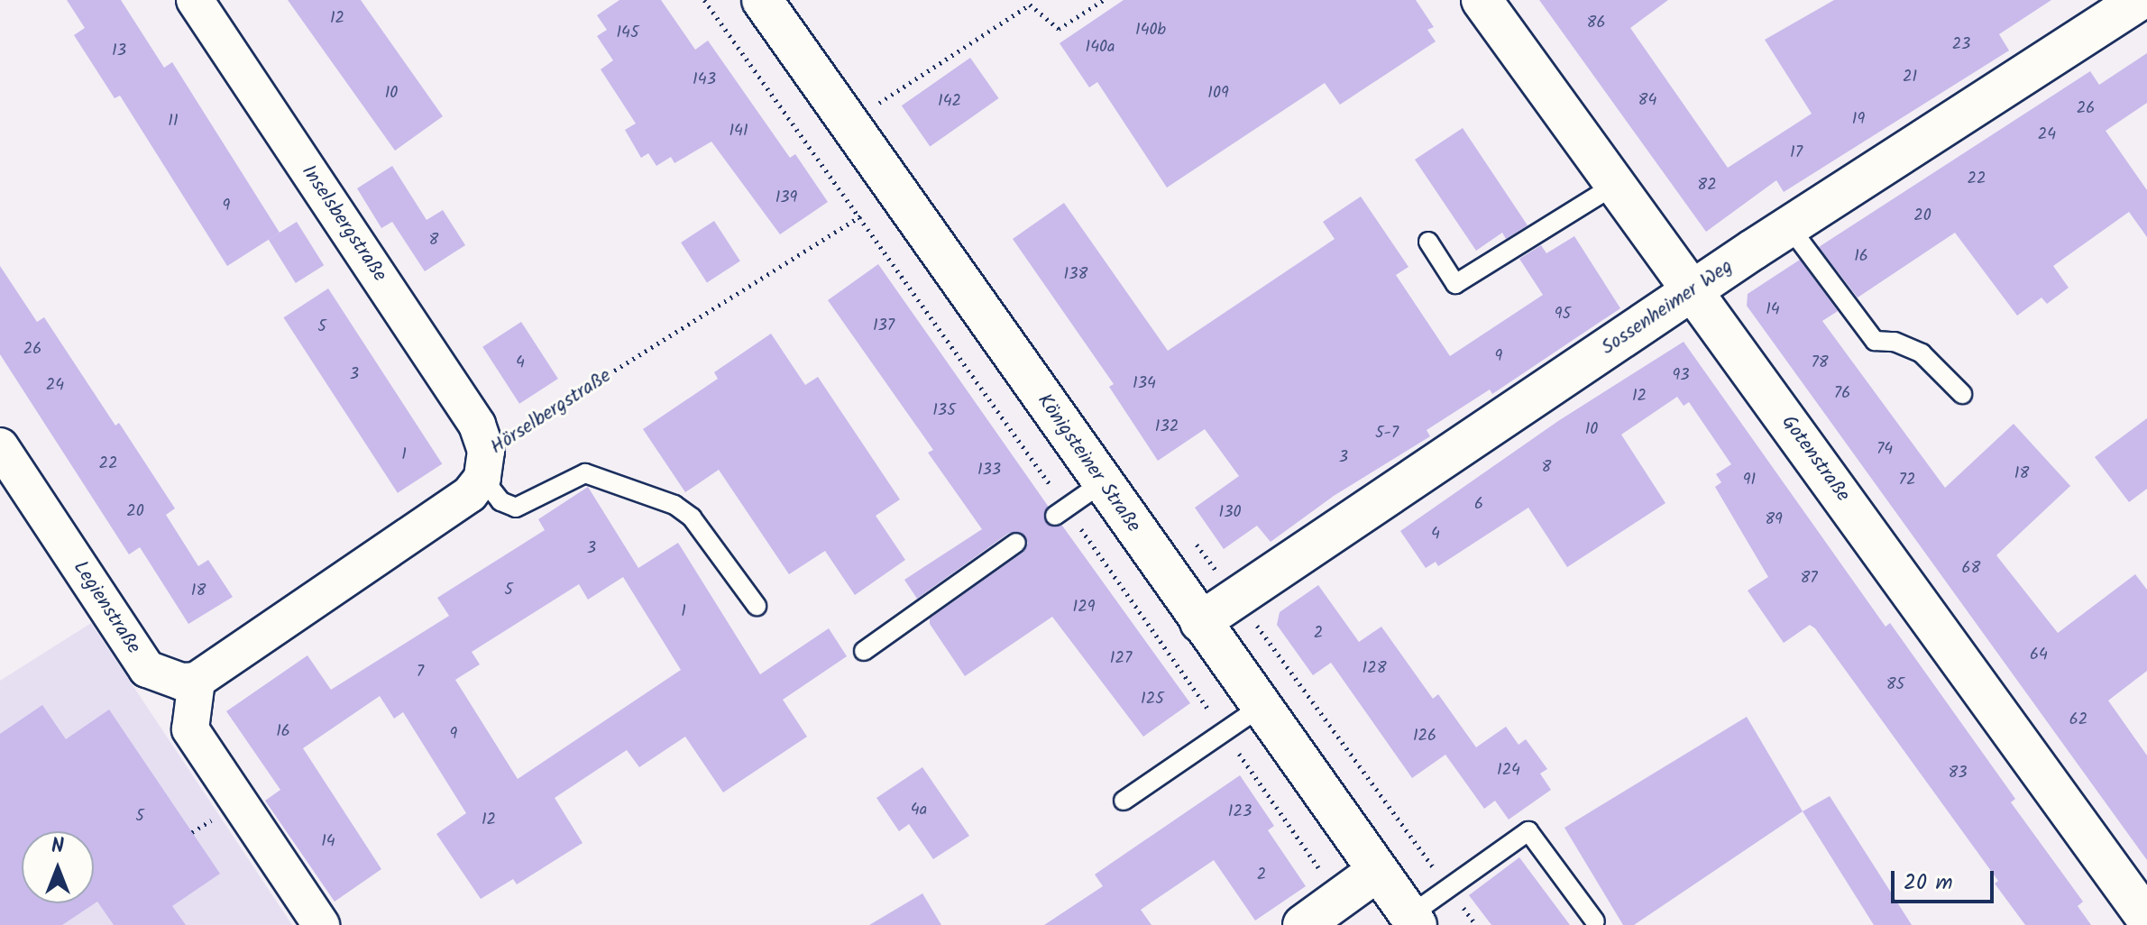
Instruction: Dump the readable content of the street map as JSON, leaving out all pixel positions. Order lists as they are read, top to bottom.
{
  "streets": {
    "main road": ["Sossenheimer Weg", "Gotenstraße", "Königsteiner Straße"],
    "street": ["Inselsbergstraße", "Hörselbergstraße", "Legienstraße"]
  },
  "crossings": [
    ["Inselsbergstraße", "Hörselbergstraße"],
    ["Sossenheimer Weg", "Gotenstraße"],
    ["Sossenheimer Weg", "Königsteiner Straße"],
    ["Hörselbergstraße", "Legienstraße"]
  ],
  "house_numbers": [
    "12",
    "86",
    "140b",
    "145",
    "23",
    "140a",
    "13",
    "21",
    "143",
    "10",
    "109",
    "84",
    "142",
    "26",
    "19",
    "11",
    "141",
    "24",
    "17",
    "22",
    "82",
    "139",
    "9",
    "20",
    "8",
    "16",
    "138",
    "14",
    "95",
    "137",
    "5",
    "26",
    "9",
    "4",
    "78",
    "3",
    "93",
    "134",
    "24",
    "76",
    "12",
    "135",
    "132",
    "10",
    "5-7",
    "74",
    "1",
    "3",
    "22",
    "8",
    "133",
    "18",
    "91",
    "72",
    "6",
    "20",
    "130",
    "89",
    "4",
    "3",
    "68",
    "87",
    "5",
    "18",
    "129",
    "1",
    "2",
    "64",
    "127",
    "128",
    "7",
    "85",
    "125",
    "62",
    "16",
    "9",
    "126",
    "124",
    "83",
    "4a",
    "123",
    "5",
    "12",
    "14",
    "2"
  ],
  "scale_bar": "20 m",
  "north": "top"
}
